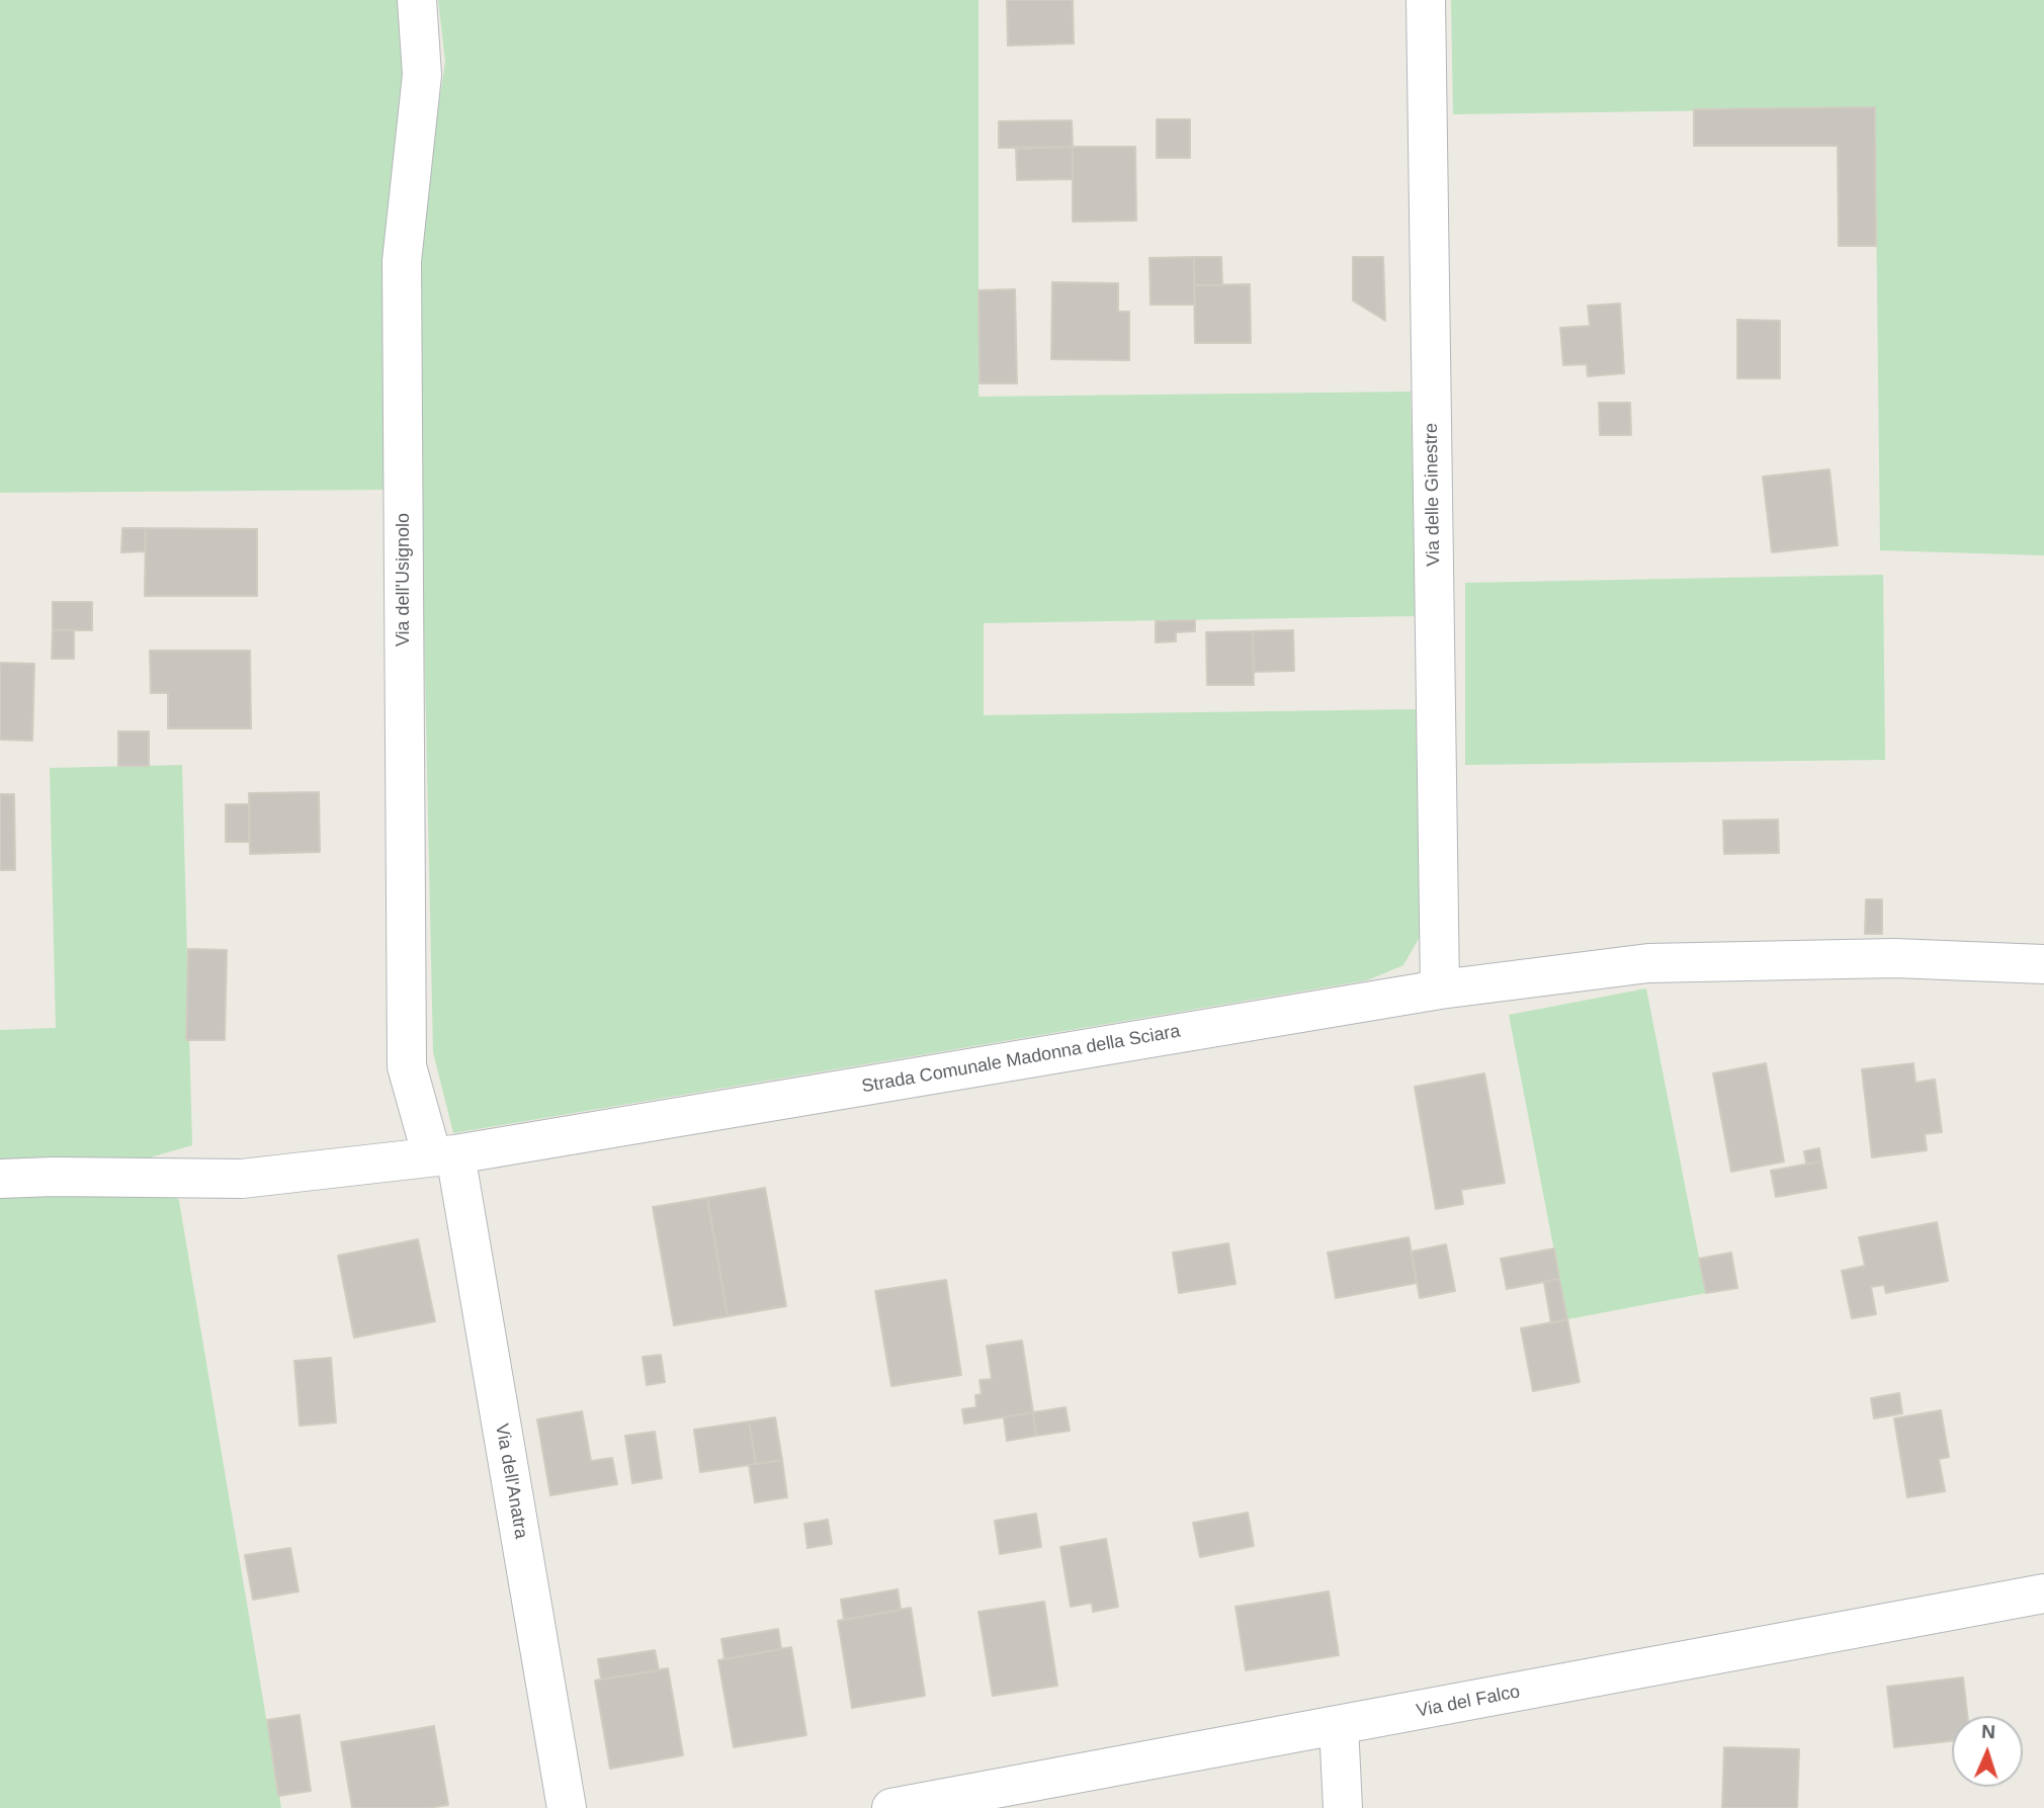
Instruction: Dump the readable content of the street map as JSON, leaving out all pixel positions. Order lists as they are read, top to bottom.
{
  "streets": {
    "street": [
      "Via delle Ginestre",
      "Via dell'Usignolo",
      "Strada Comunale Madonna della Sciara",
      "Via dell'Anatra",
      "Via del Falco"
    ]
  },
  "crossings": [
    ["Via delle Ginestre", "Strada Comunale Madonna della Sciara"],
    ["Via dell'Usignolo", "Strada Comunale Madonna della Sciara"],
    ["Via dell'Usignolo", "Via dell'Anatra"],
    ["Strada Comunale Madonna della Sciara", "Via dell'Anatra"]
  ],
  "north": "top"
}
